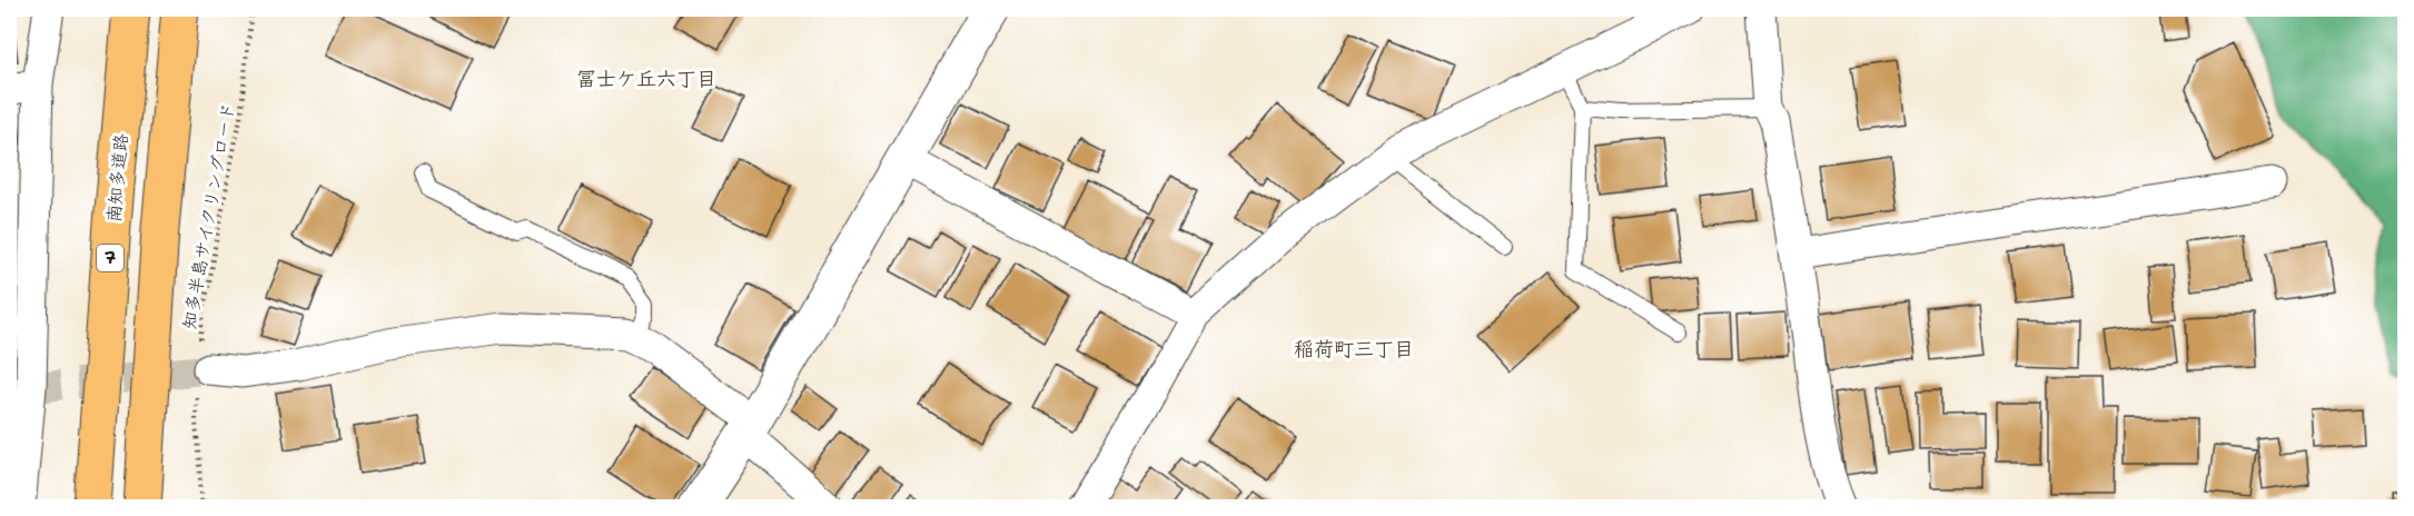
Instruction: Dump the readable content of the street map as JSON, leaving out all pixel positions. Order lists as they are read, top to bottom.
{
  "streets": {
    "highway": ["南知多道路", "7"],
    "path": ["知多半島サイクリングロード"]
  },
  "districts": ["冨士ケ丘六丁目", "稲荷町三丁目"]
}
